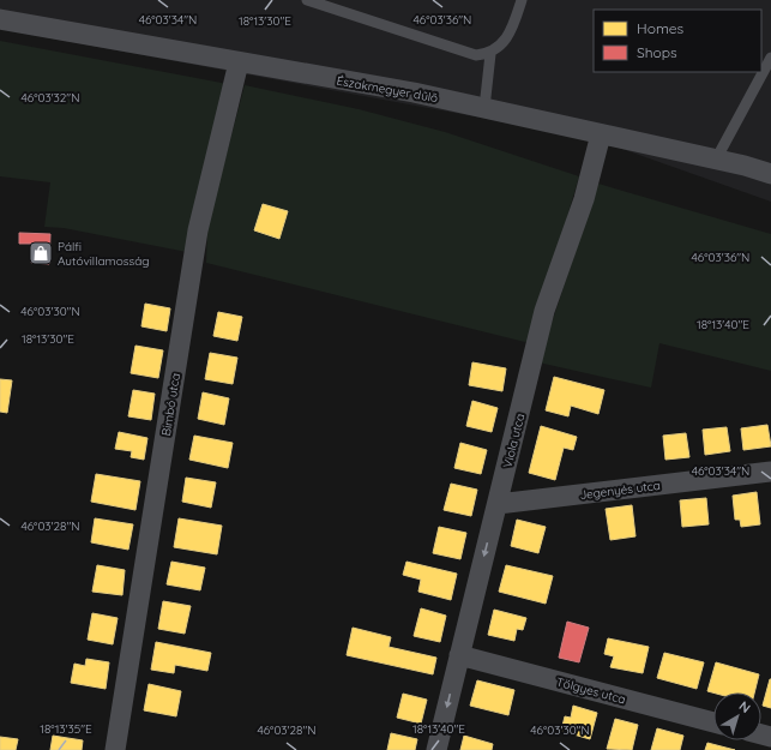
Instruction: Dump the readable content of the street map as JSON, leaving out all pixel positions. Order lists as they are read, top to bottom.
{
  "streets": {
    "street": [
      "Északmegyer dűlő",
      "Bimbó utca",
      "Viola utca",
      "Jegenyés utca",
      "Tölgyes utca"
    ]
  },
  "crossings": [
    ["Északmegyer dűlő", "Bimbó utca"],
    ["Északmegyer dűlő", "Viola utca"],
    ["Viola utca", "Jegenyés utca"],
    ["Viola utca", "Tölgyes utca"]
  ],
  "one_way": ["Viola utca"],
  "places": {
    "shop": ["Pálfi Autóvillamosság"]
  },
  "legend": ["Homes", "Shops"],
  "north": "top right",
  "coordinates": [
    "46°03'34\"N",
    "46°03'36\"N",
    "18°13'30\"E",
    "46°03'32\"N",
    "46°03'30\"N",
    "18°13'40\"E",
    "46°03'28\"N",
    "18°13'35\"E"
  ]
}
